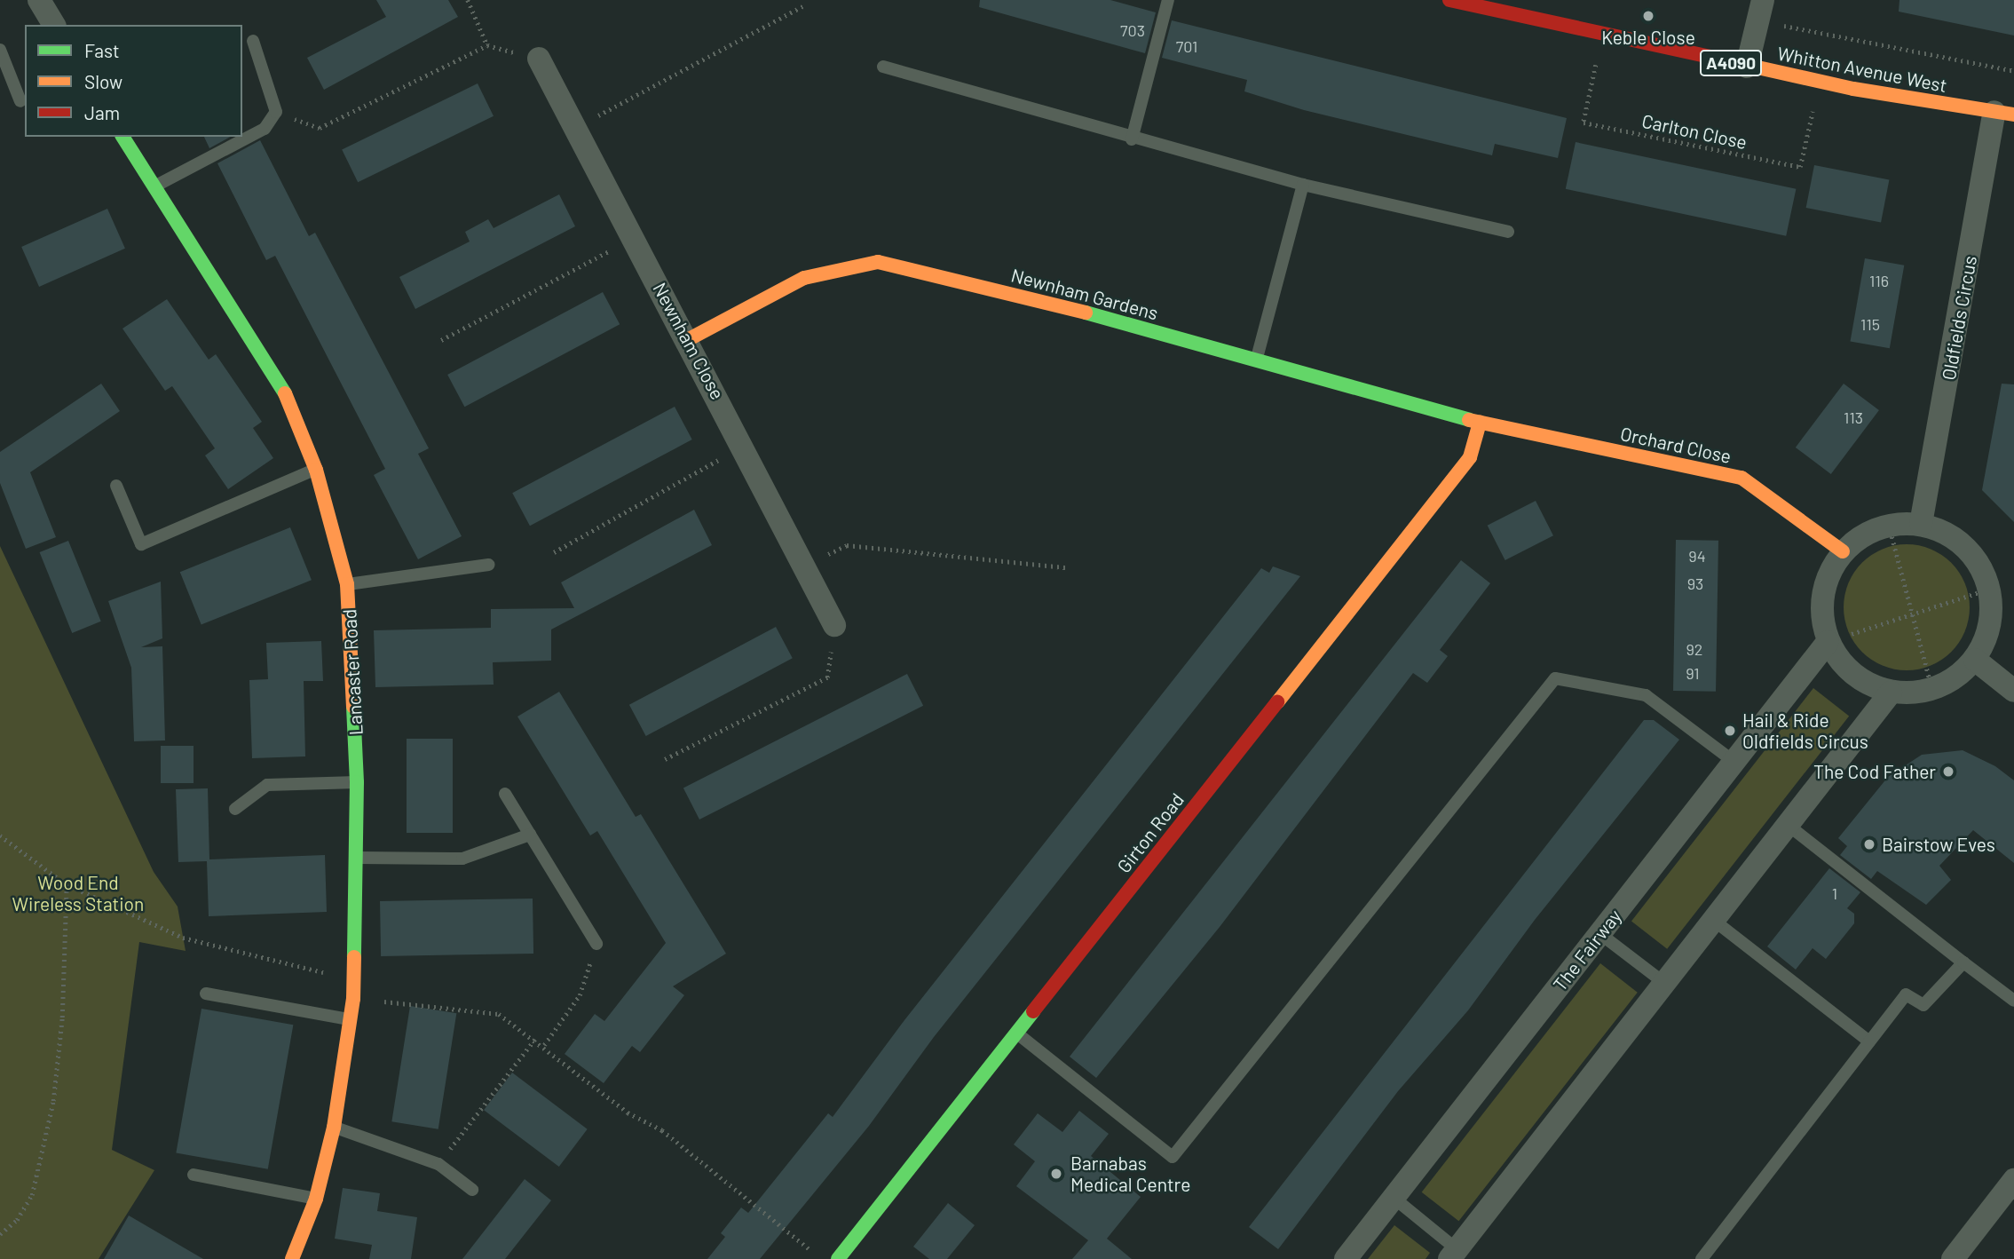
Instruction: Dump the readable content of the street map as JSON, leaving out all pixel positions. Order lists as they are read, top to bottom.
{
  "streets": {
    "street": [
      "A4090",
      "Whitton Avenue West",
      "Newnham Gardens",
      "Oldfields Circus",
      "Newnham Close",
      "Orchard Close",
      "Lancaster Road",
      "Girton Road",
      "The Fairway"
    ],
    "path": ["Carlton Close"]
  },
  "crossings": [
    ["Whitton Avenue West", "Carlton Close"],
    ["Whitton Avenue West", "Oldfields Circus"],
    ["Newnham Gardens", "Newnham Close"],
    ["Newnham Gardens", "Orchard Close"],
    ["Newnham Gardens", "Girton Road"],
    ["Orchard Close", "Girton Road"]
  ],
  "parks": ["Wood End Wireless Station"],
  "places": [
    "Keble Close",
    "Hail & Ride Oldfields Circus",
    "The Cod Father",
    "Bairstow Eves",
    "Barnabas Medical Centre"
  ],
  "house_numbers": [
    "703",
    "701",
    "116",
    "115",
    "113",
    "94",
    "93",
    "92",
    "91",
    "1"
  ],
  "legend": ["Fast", "Slow", "Jam"]
}
